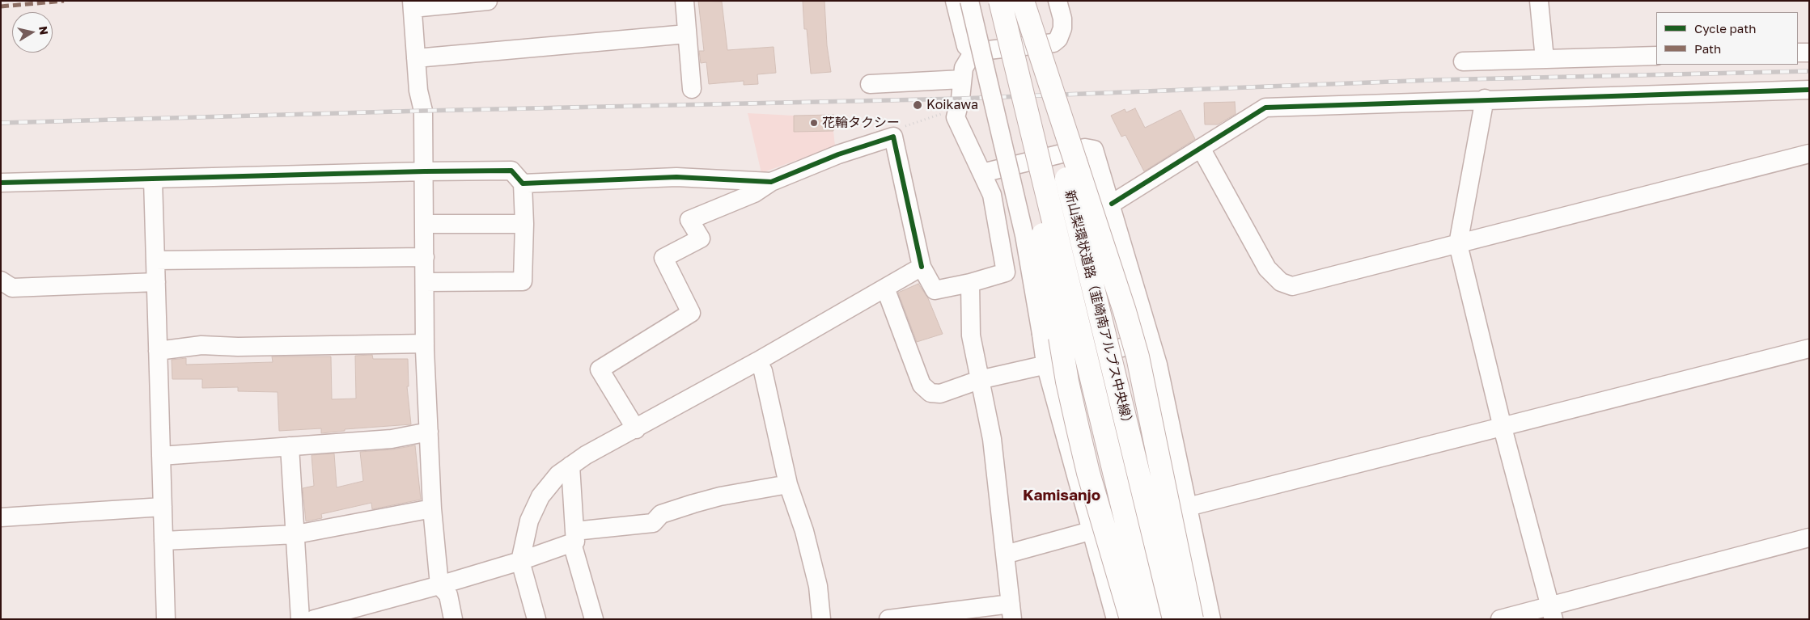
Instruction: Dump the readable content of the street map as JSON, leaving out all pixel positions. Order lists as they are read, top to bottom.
{
  "streets": {
    "highway": ["新山梨環状道路（韮崎南アルプス中央線）"]
  },
  "districts": ["Kamisanjo"],
  "places": ["Koikawa", "花輪タクシー"],
  "legend": ["Cycle path", "Path"],
  "north": "right"
}
